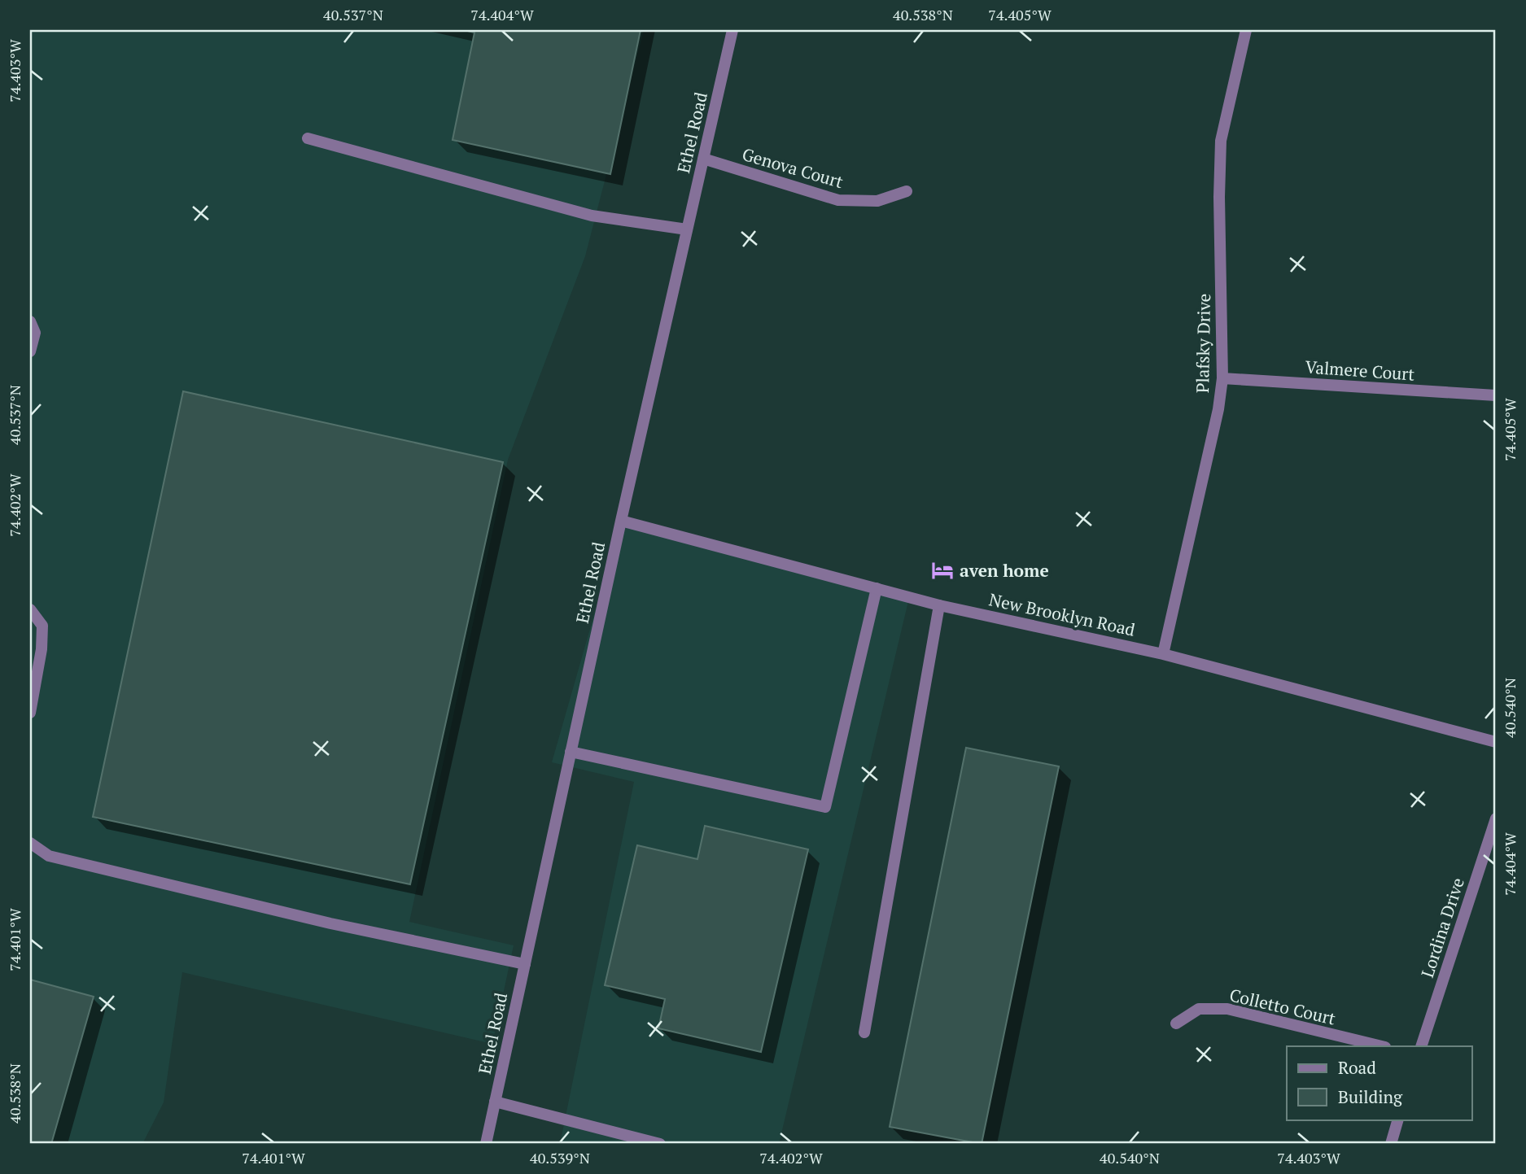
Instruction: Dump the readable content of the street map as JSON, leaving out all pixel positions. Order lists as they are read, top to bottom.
{
  "streets": {
    "street": [
      "Ethel Road",
      "Genova Court",
      "Plafsky Drive",
      "Valmere Court",
      "New Brooklyn Road",
      "Lordina Drive",
      "Colletto Court"
    ]
  },
  "crossings": [
    ["Ethel Road", "Genova Court"],
    ["Ethel Road", "New Brooklyn Road"],
    ["Plafsky Drive", "Valmere Court"],
    ["Plafsky Drive", "New Brooklyn Road"]
  ],
  "places": {
    "hotel": ["aven home"]
  },
  "legend": ["Road", "Building"],
  "coordinates": [
    "40.537°N",
    "74.404°W",
    "40.538°N",
    "74.405°W",
    "74.403°W",
    "74.402°W",
    "40.540°N",
    "74.401°W",
    "40.539°N"
  ]
}
